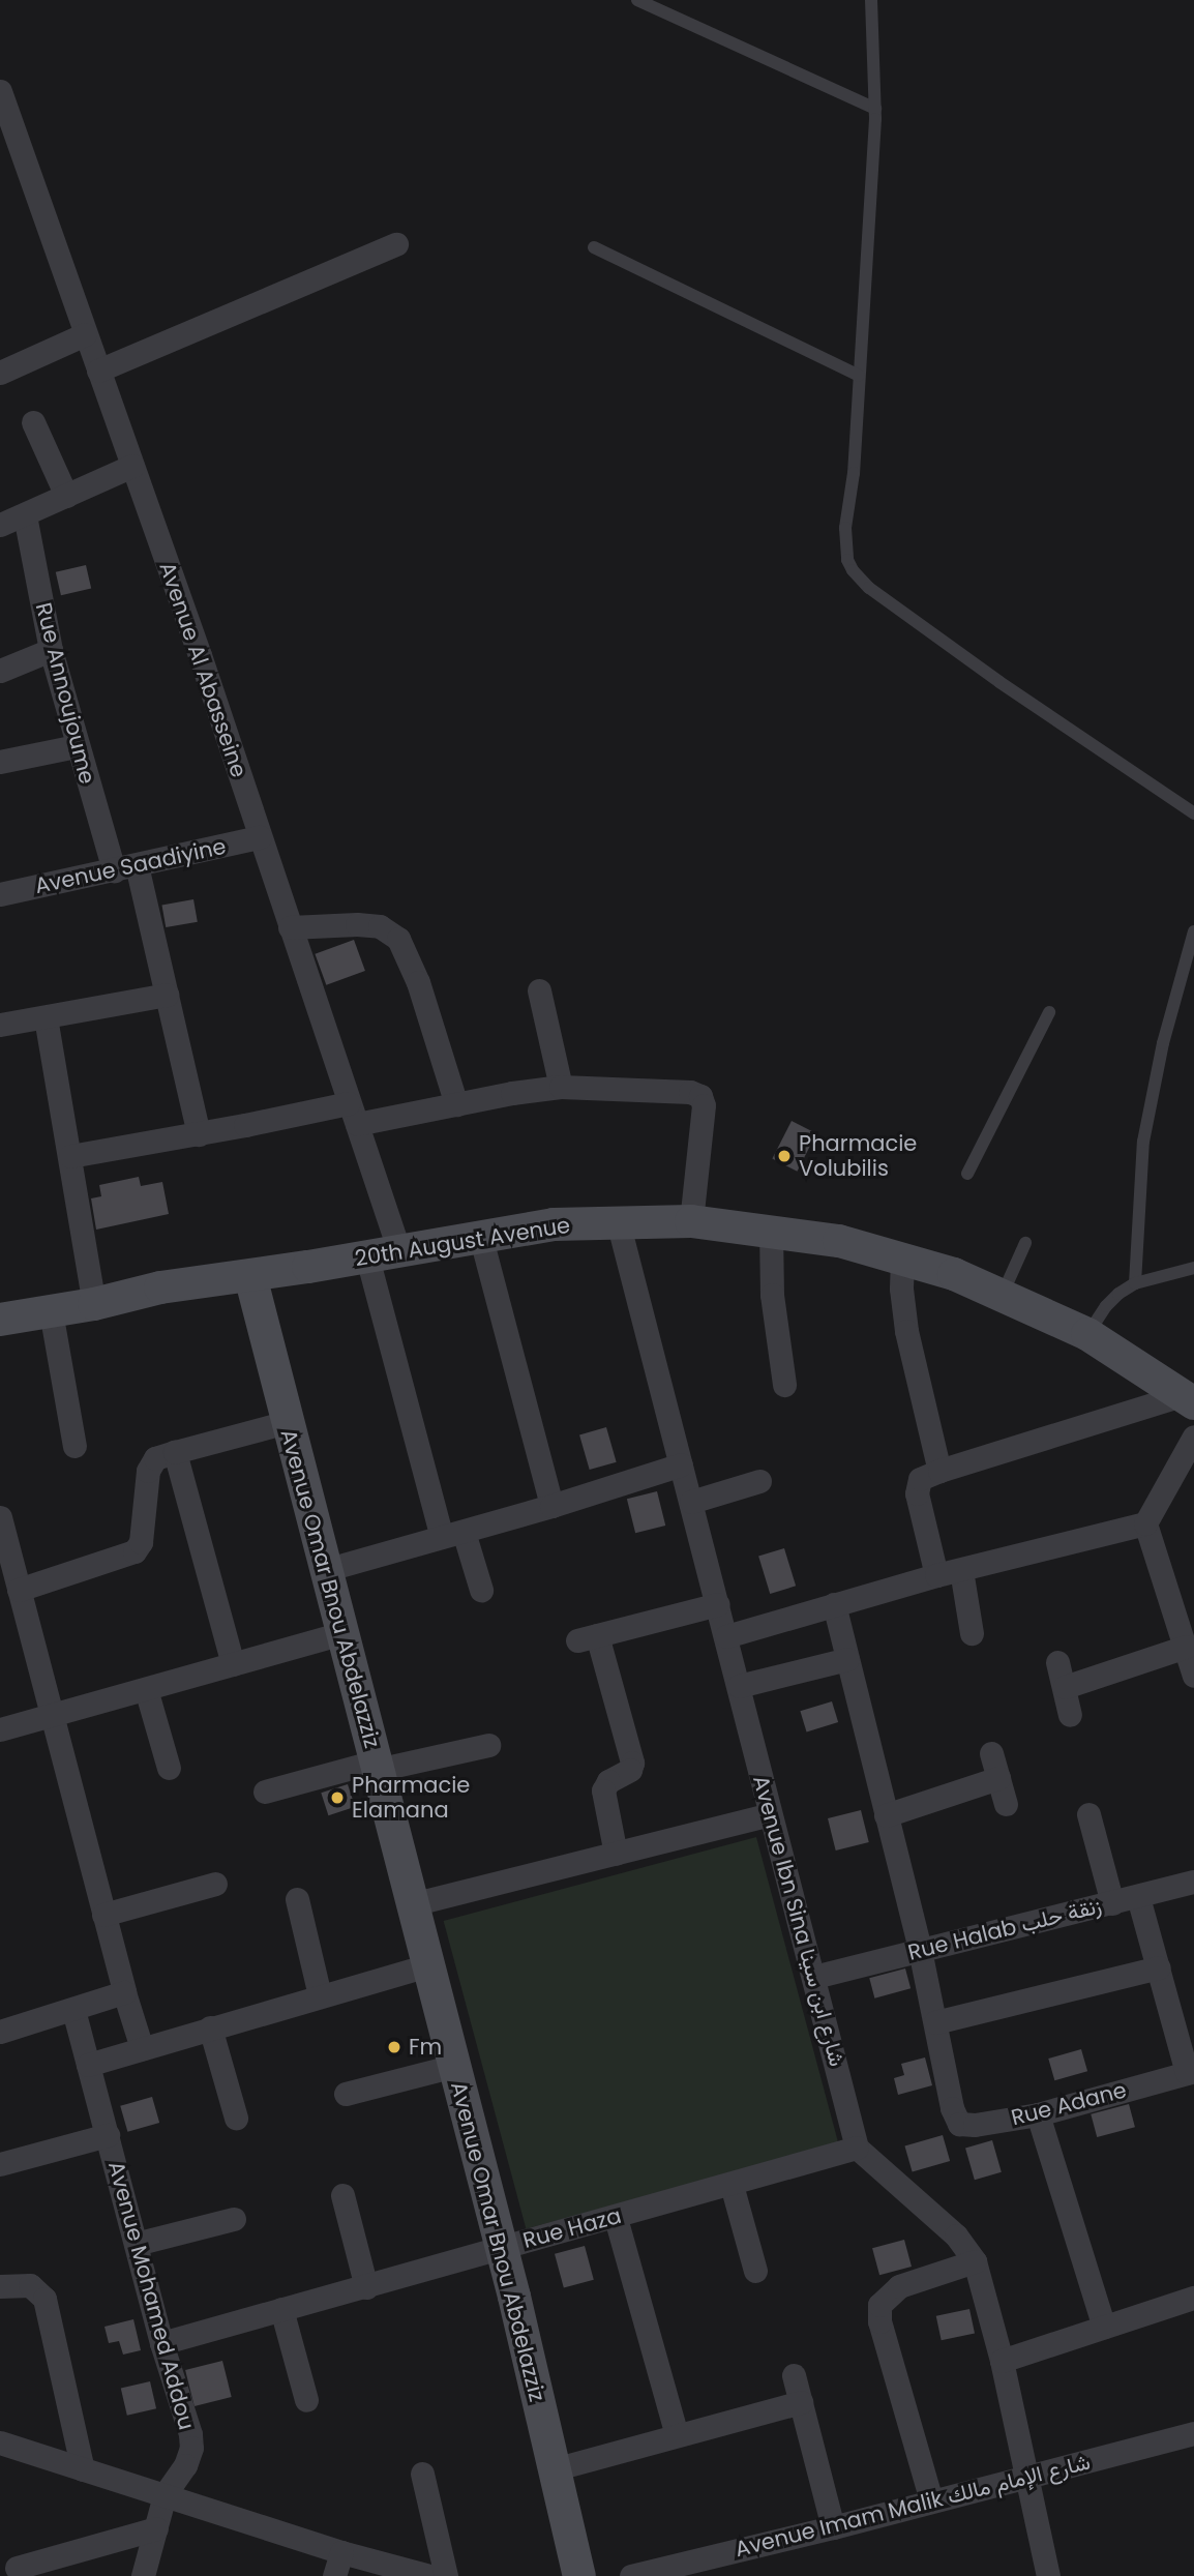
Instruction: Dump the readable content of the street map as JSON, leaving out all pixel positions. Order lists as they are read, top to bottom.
{
  "streets": {
    "street": [
      "Avenue Al Abasseine",
      "Rue Annoujoume",
      "Avenue Saadiyine",
      "20th August Avenue",
      "Avenue Omar Bnou Abdelazziz",
      "Avenue Ibn Sina شارع ابن سينا",
      "Rue Halab زنقة حلب",
      "Rue Adane",
      "Rue Haza",
      "Avenue Mohamed Addou",
      "Avenue Imam Malik شارع الإمام مالك"
    ]
  },
  "crossings": [
    ["Avenue Al Abasseine", "Avenue Saadiyine"],
    ["Avenue Al Abasseine", "20th August Avenue"],
    ["Rue Annoujoume", "Avenue Saadiyine"],
    ["20th August Avenue", "Avenue Omar Bnou Abdelazziz"],
    ["20th August Avenue", "Avenue Ibn Sina شارع ابن سينا"],
    ["Avenue Omar Bnou Abdelazziz", "Rue Haza"],
    ["Avenue Ibn Sina شارع ابن سينا", "Rue Halab زنقة حلب"],
    ["Avenue Ibn Sina شارع ابن سينا", "Rue Haza"],
    ["Rue Haza", "Avenue Mohamed Addou"]
  ],
  "places": ["Pharmacie Volubilis", "Pharmacie Elamana", "Fm"]
}
